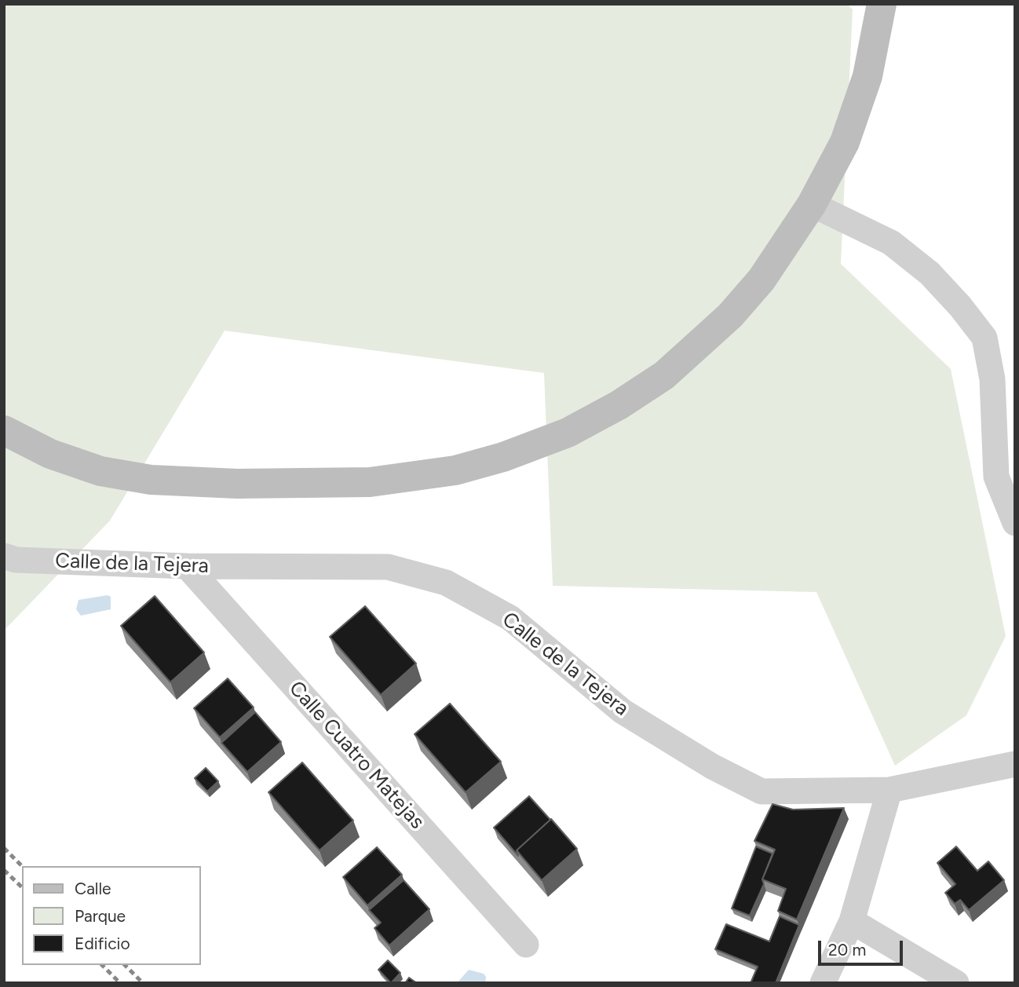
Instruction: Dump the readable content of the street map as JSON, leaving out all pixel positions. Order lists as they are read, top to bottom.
{
  "streets": {
    "street": ["Calle de la Tejera", "Calle Cuatro Matejas"]
  },
  "crossings": [
    ["Calle de la Tejera", "Calle Cuatro Matejas"]
  ],
  "legend": ["Calle", "Parque", "Edificio"],
  "scale_bar": "20 m"
}
